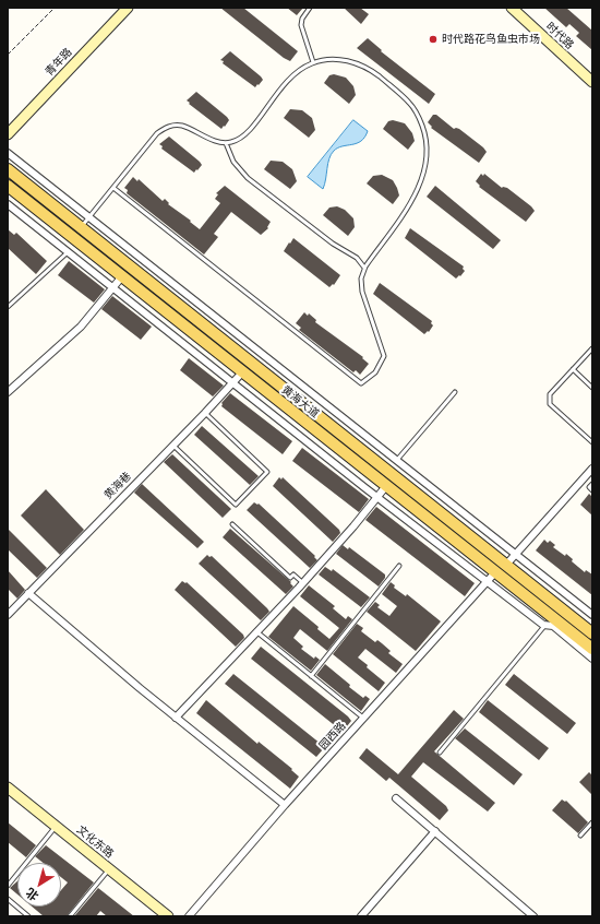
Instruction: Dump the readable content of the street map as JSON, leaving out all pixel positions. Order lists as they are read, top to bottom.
{
  "streets": {
    "main road": ["黄海大道"],
    "street": [
      "时代路",
      "青年路",
      "黄海巷",
      "园西路",
      "文化东路"
    ]
  },
  "crossings": [
    ["黄海大道", "黄海巷"],
    ["黄海大道", "园西路"]
  ],
  "places": ["时代路花鸟鱼虫市场"],
  "north": "bottom left"
}
